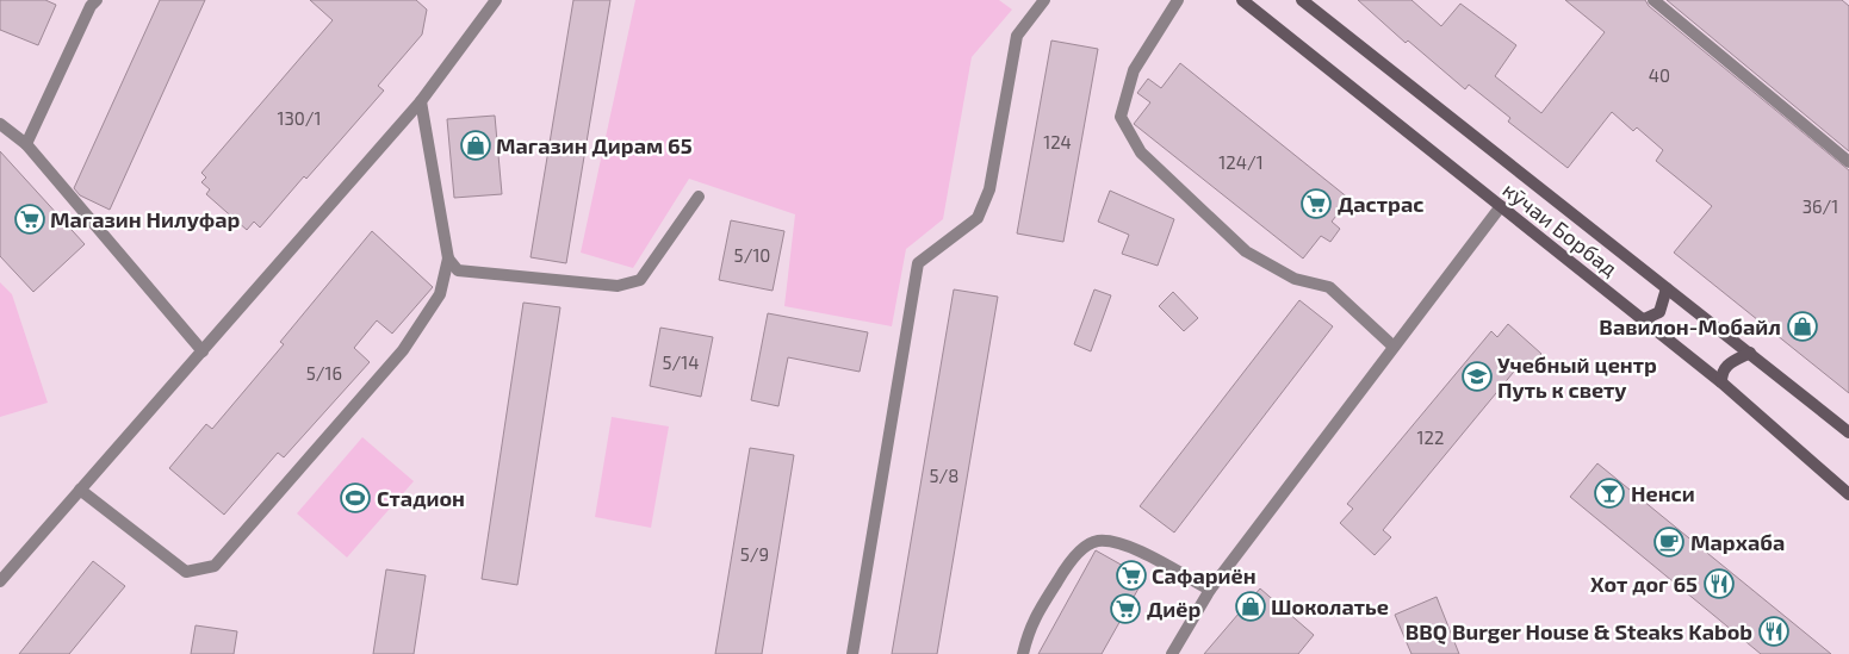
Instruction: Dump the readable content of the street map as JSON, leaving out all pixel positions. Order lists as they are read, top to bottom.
{
  "streets": {
    "main road": ["кӯчаи Борбад"]
  },
  "places": {
    "shop": ["Магазин Дирам 65", "Вавилон-Мобайл", "Шоколатье"],
    "supermarket": [
      "Дастрас",
      "Магазин Нилуфар",
      "Сафариëн",
      "Диëр"
    ],
    "school or university": ["Учебный центр Путь к свету"],
    "bar": ["Ненси"],
    "sports": ["Стадион"],
    "cafe": ["Мархаба"],
    "restaurant": ["Хот дог 65", "BBQ Burger House & Steaks Kabob"]
  },
  "house_numbers": [
    "40",
    "130/1",
    "124",
    "124/1",
    "36/1",
    "5/10",
    "5/14",
    "5/16",
    "122",
    "5/8",
    "5/9"
  ]
}
